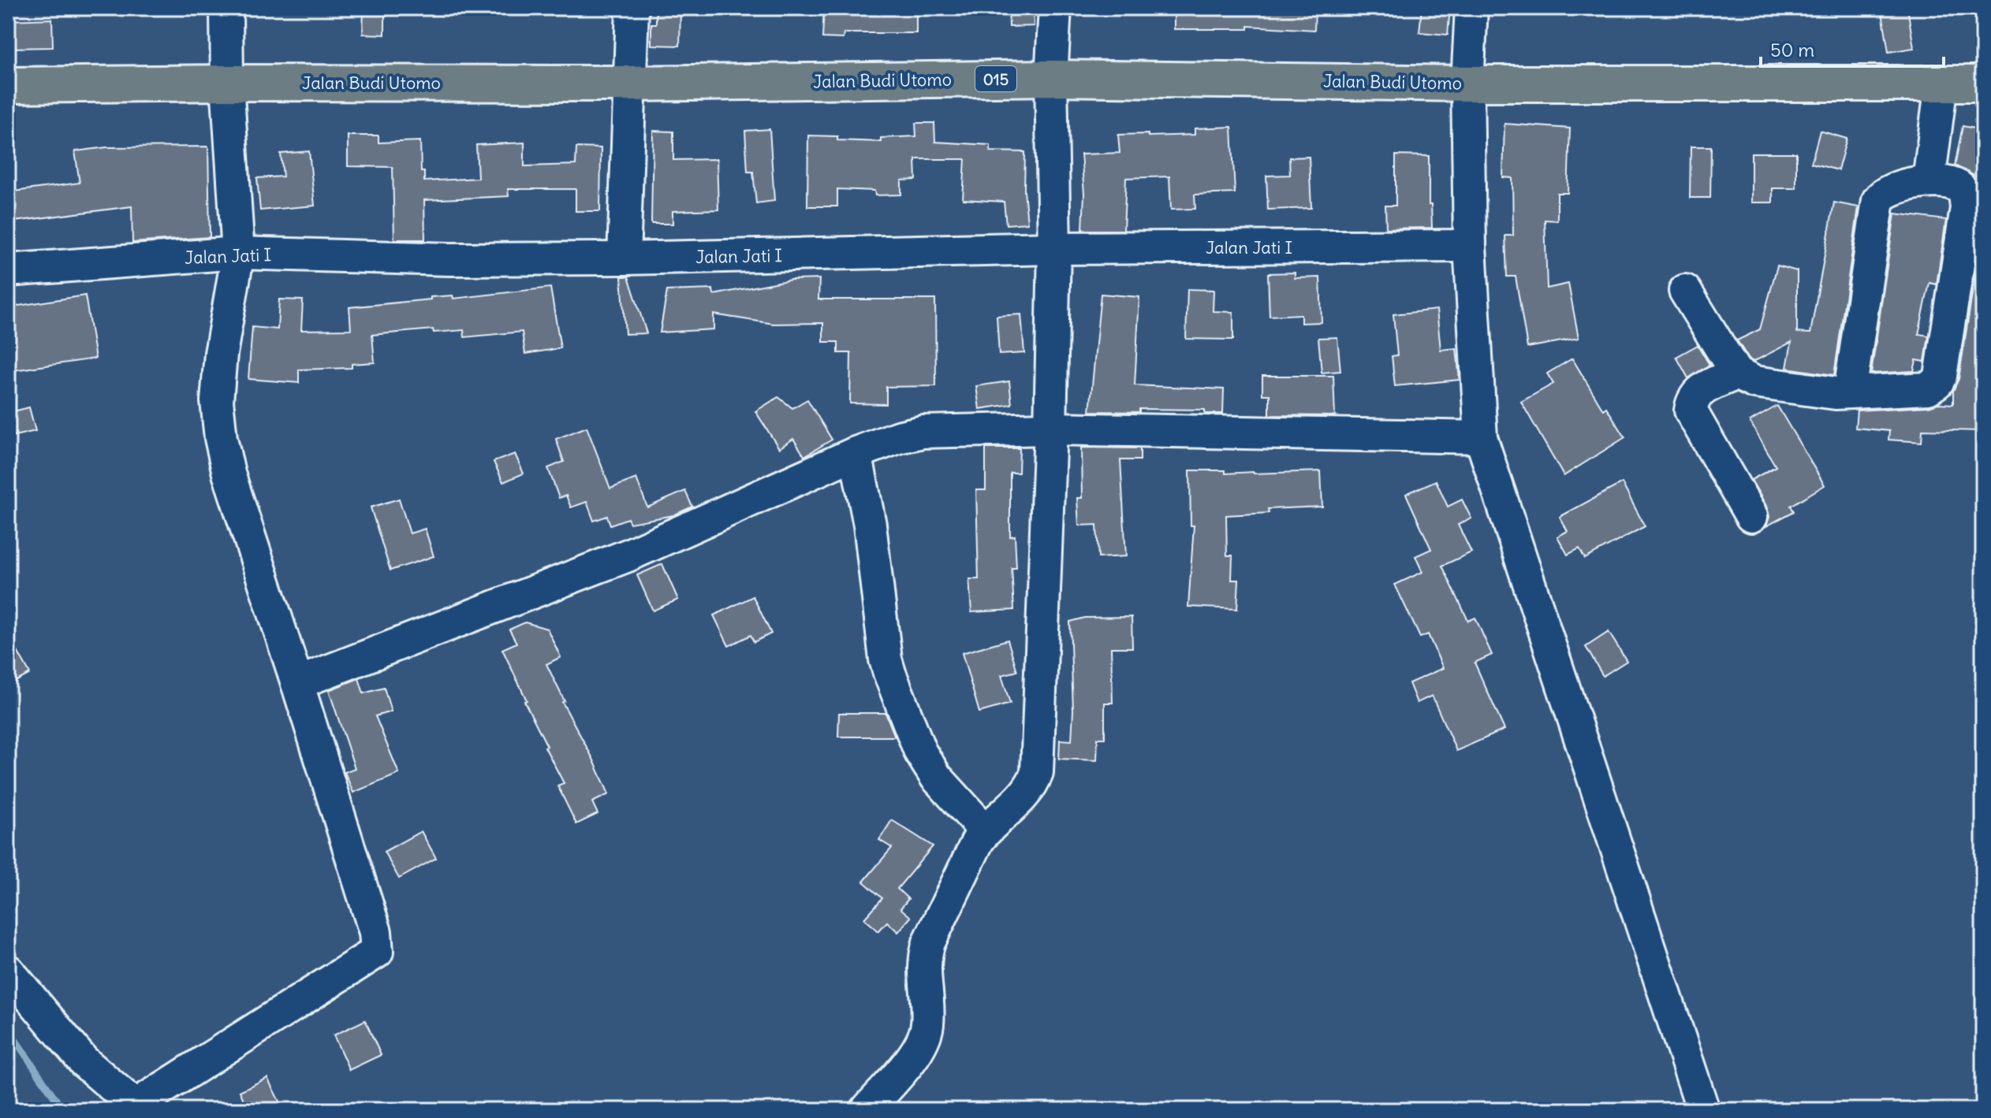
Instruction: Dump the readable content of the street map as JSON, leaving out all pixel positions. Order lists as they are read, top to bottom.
{
  "streets": {
    "main road": ["015", "Jalan Budi Utomo"],
    "street": ["Jalan Jati I"]
  },
  "scale_bar": "50 m"
}
